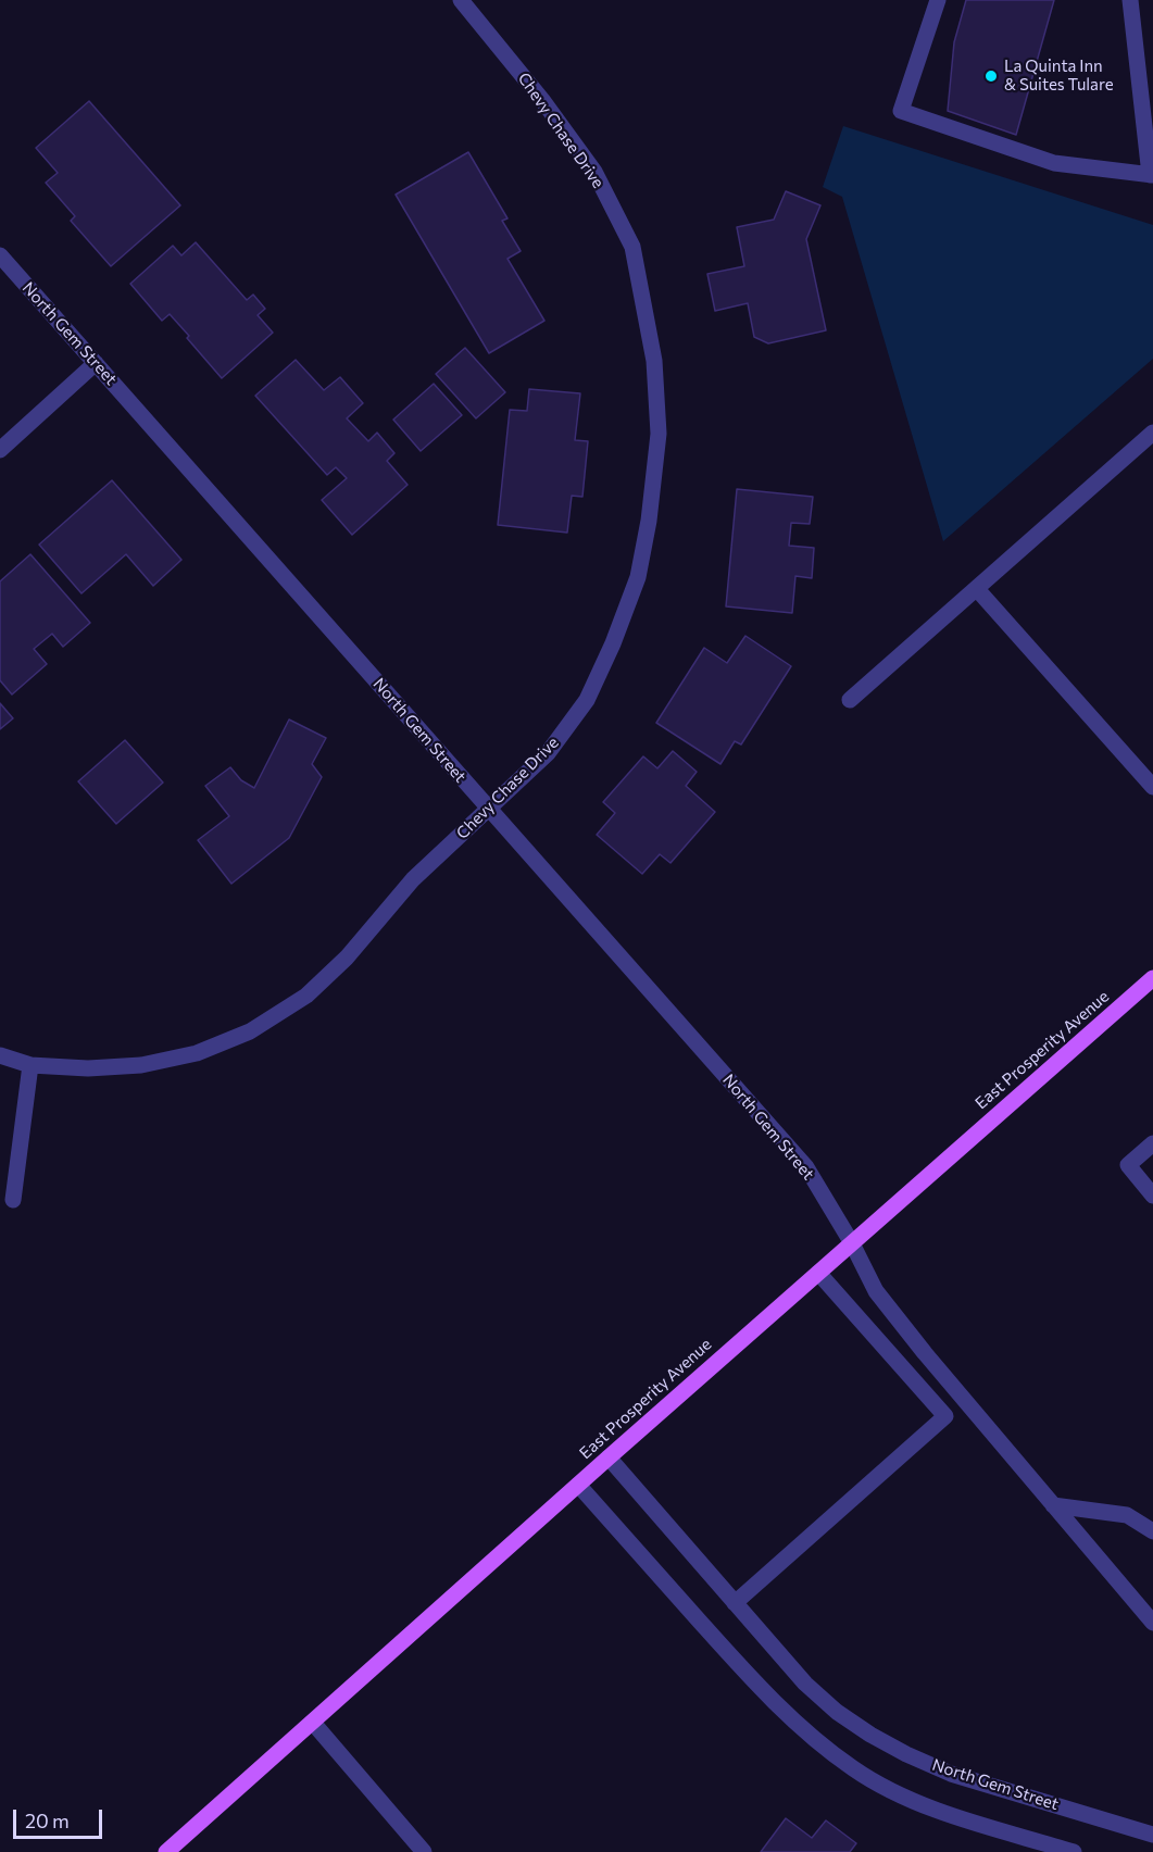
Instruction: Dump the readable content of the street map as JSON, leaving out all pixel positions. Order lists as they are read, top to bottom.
{
  "streets": {
    "main road": ["East Prosperity Avenue"],
    "street": ["Chevy Chase Drive", "North Gem Street"]
  },
  "crossings": [
    ["Chevy Chase Drive", "North Gem Street"],
    ["North Gem Street", "East Prosperity Avenue"]
  ],
  "places": ["La Quinta Inn & Suites Tulare"],
  "scale_bar": "20 m"
}
